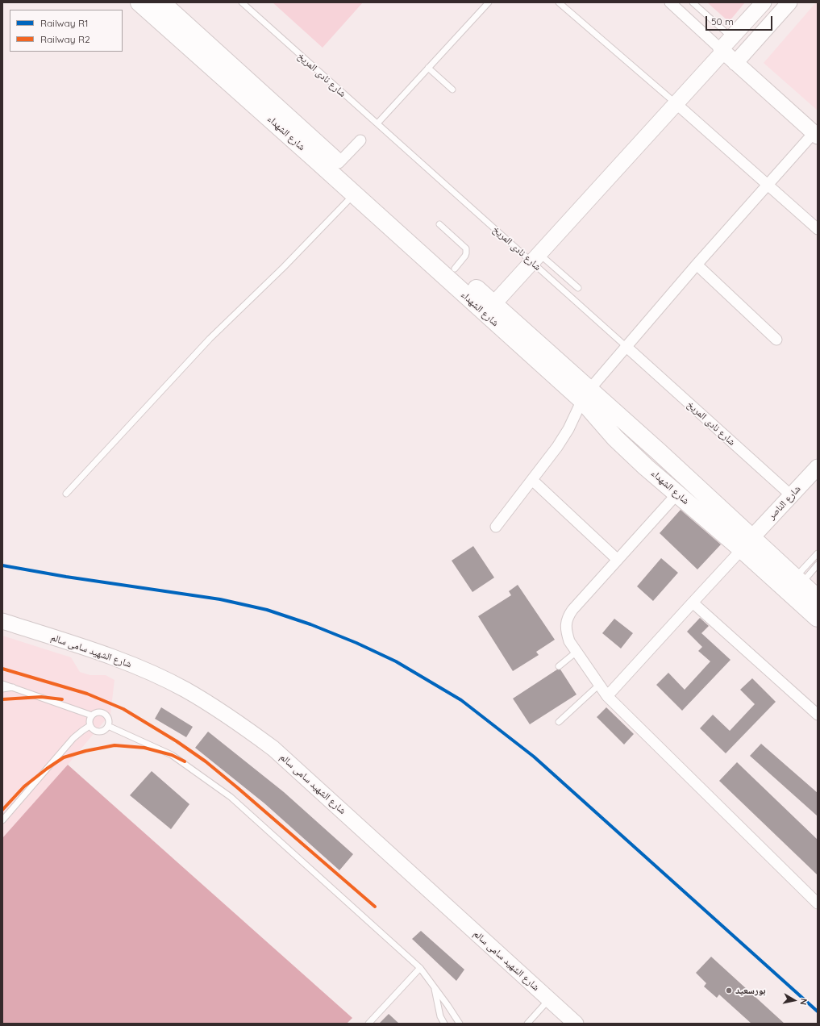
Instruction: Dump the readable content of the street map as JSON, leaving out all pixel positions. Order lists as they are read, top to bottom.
{
  "streets": {
    "highway": ["شارع الشهداء"],
    "street": ["شارع نادى المريخ", "شارع الناصر", "شارع الشهيد سامى سالم"]
  },
  "crossings": [
    ["شارع نادى المريخ", "شارع الناصر"],
    ["شارع الشهداء", "شارع الناصر"]
  ],
  "places": ["بورسعيد"],
  "lines": ["rail line R1", "rail line R2"],
  "legend": ["Railway R1", "Railway R2"],
  "scale_bar": "50 m",
  "north": "right"
}
